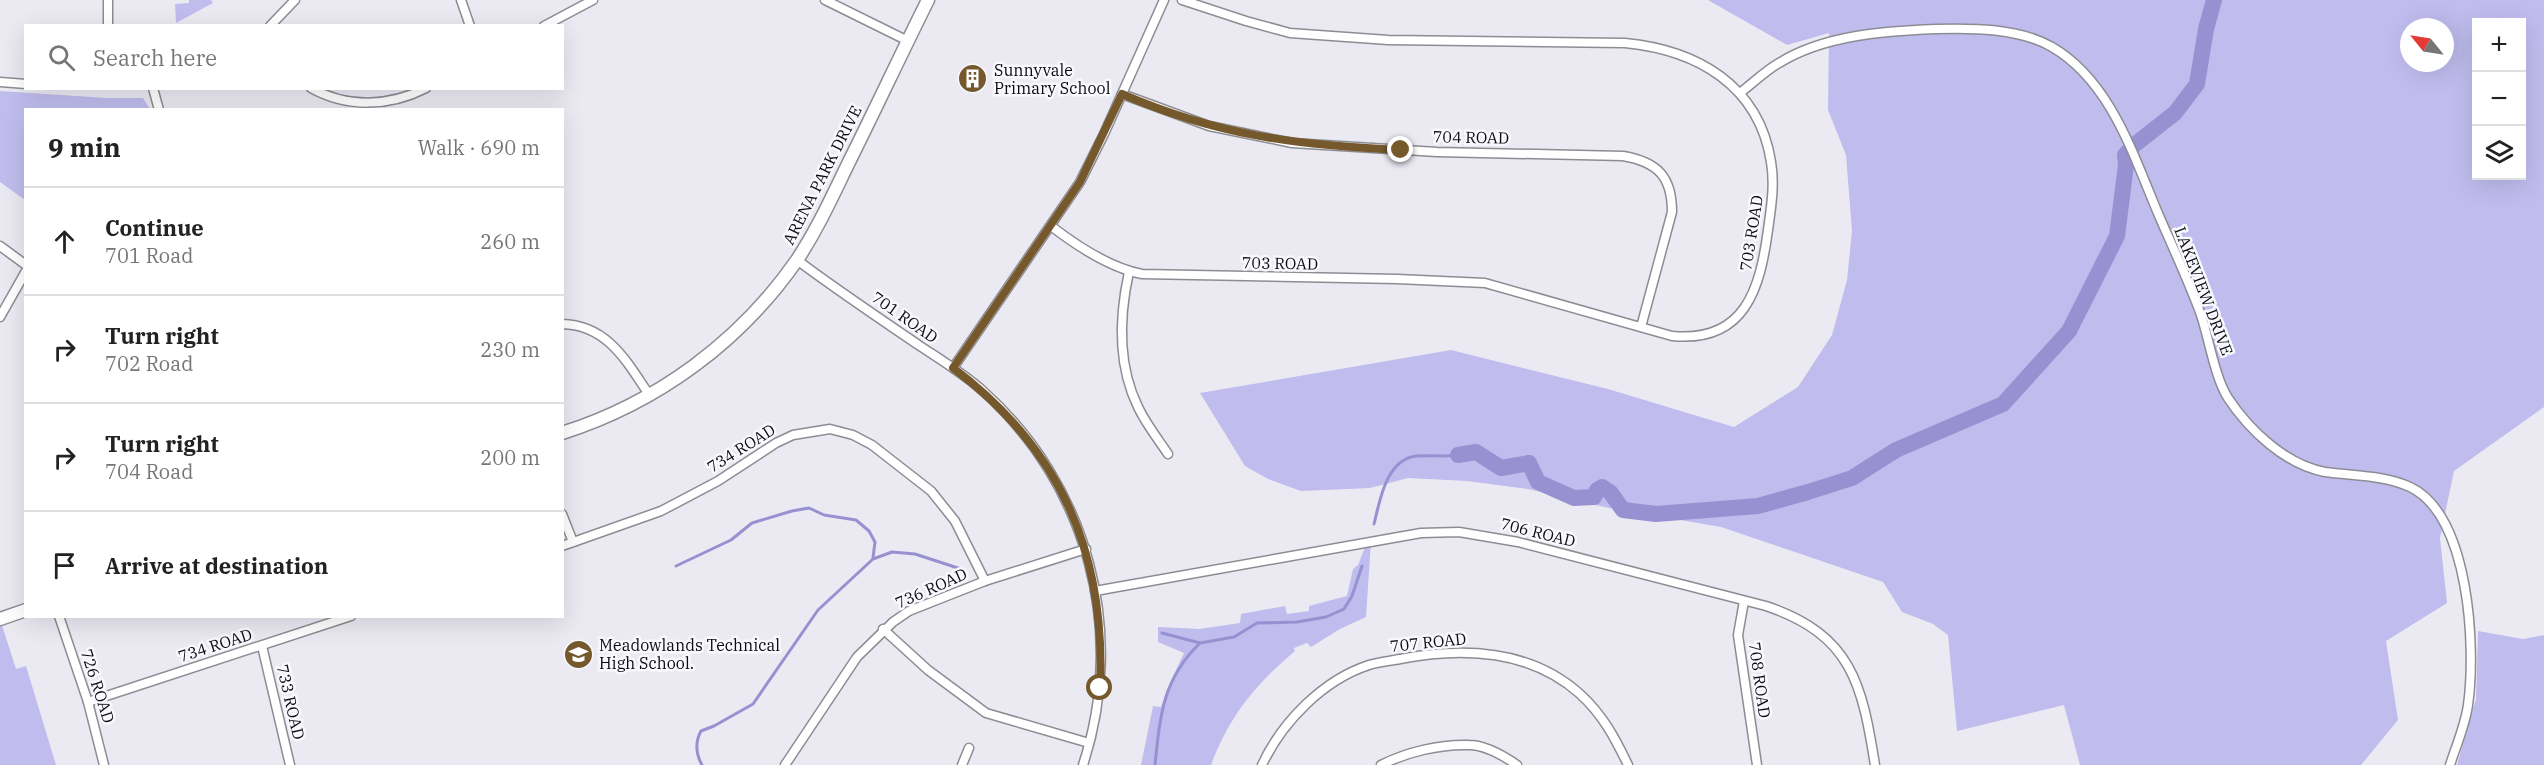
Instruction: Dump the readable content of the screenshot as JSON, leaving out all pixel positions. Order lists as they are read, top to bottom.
{
  "streets": {
    "street": [
      "704 ROAD",
      "ARENA PARK DRIVE",
      "703 ROAD",
      "LAKEVIEW DRIVE",
      "701 ROAD",
      "734 ROAD",
      "706 ROAD",
      "736 ROAD",
      "707 ROAD",
      "708 ROAD",
      "726 ROAD",
      "733 ROAD"
    ]
  },
  "crossings": [
    ["704 ROAD", "703 ROAD"],
    ["ARENA PARK DRIVE", "701 ROAD"],
    ["703 ROAD", "LAKEVIEW DRIVE"],
    ["701 ROAD", "706 ROAD"],
    ["701 ROAD", "736 ROAD"],
    ["734 ROAD", "736 ROAD"],
    ["734 ROAD", "726 ROAD"],
    ["734 ROAD", "733 ROAD"],
    ["706 ROAD", "708 ROAD"]
  ],
  "places": {
    "building": ["Sunnyvale Primary School"],
    "school or university": ["Meadowlands Technical High School."]
  },
  "north": "top left",
  "page": {
    "map_buttons": ["+", "−"],
    "search": "Search here",
    "heading": ["9 min", "Walk · 690 m"],
    "list": [
      ["Continue", "701 Road", "260 m"],
      ["Turn right", "702 Road", "230 m"],
      ["Turn right", "704 Road", "200 m"],
      "Arrive at destination"
    ]
  }
}
